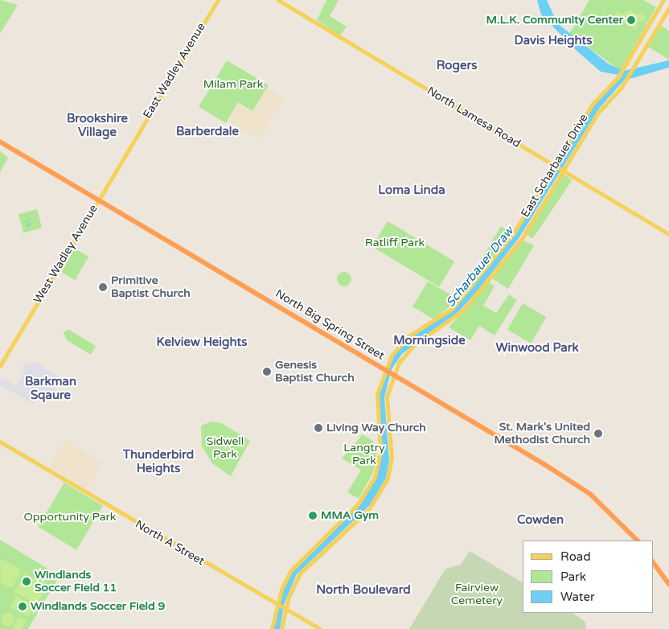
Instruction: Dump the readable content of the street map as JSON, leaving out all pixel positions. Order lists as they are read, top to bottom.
{
  "streets": {
    "highway": ["North Big Spring Street"],
    "main road": [
      "East Wadley Avenue",
      "North Lamesa Road",
      "East Scharbauer Drive",
      "West Wadley Avenue",
      "North A Street"
    ]
  },
  "crossings": [
    ["East Wadley Avenue", "West Wadley Avenue"],
    ["North Lamesa Road", "East Scharbauer Drive"],
    ["East Scharbauer Drive", "North Big Spring Street"],
    ["East Scharbauer Drive", "North A Street"],
    ["West Wadley Avenue", "North Big Spring Street"]
  ],
  "districts": [
    "Davis Heights",
    "Rogers",
    "Brookshire Village",
    "Barberdale",
    "Loma Linda",
    "Morningside",
    "Kelview Heights",
    "Winwood Park",
    "Barkman Sqaure",
    "Thunderbird Heights",
    "Cowden",
    "North Boulevard"
  ],
  "water": ["Scharbauer Draw"],
  "parks": [
    "Milam Park",
    "Ratliff Park",
    "Sidwell Park",
    "Langtry Park",
    "Opportunity Park",
    "Fairview Cemetery"
  ],
  "places": [
    "M.L.K. Community Center",
    "Primitive Baptist Church",
    "Genesis Baptist Church",
    "Living Way Church",
    "St. Mark's United Methodist Church",
    "MMA Gym",
    "Windlands Soccer Field 11",
    "Windlands Soccer Field 9"
  ],
  "legend": ["Road", "Park", "Water"]
}
